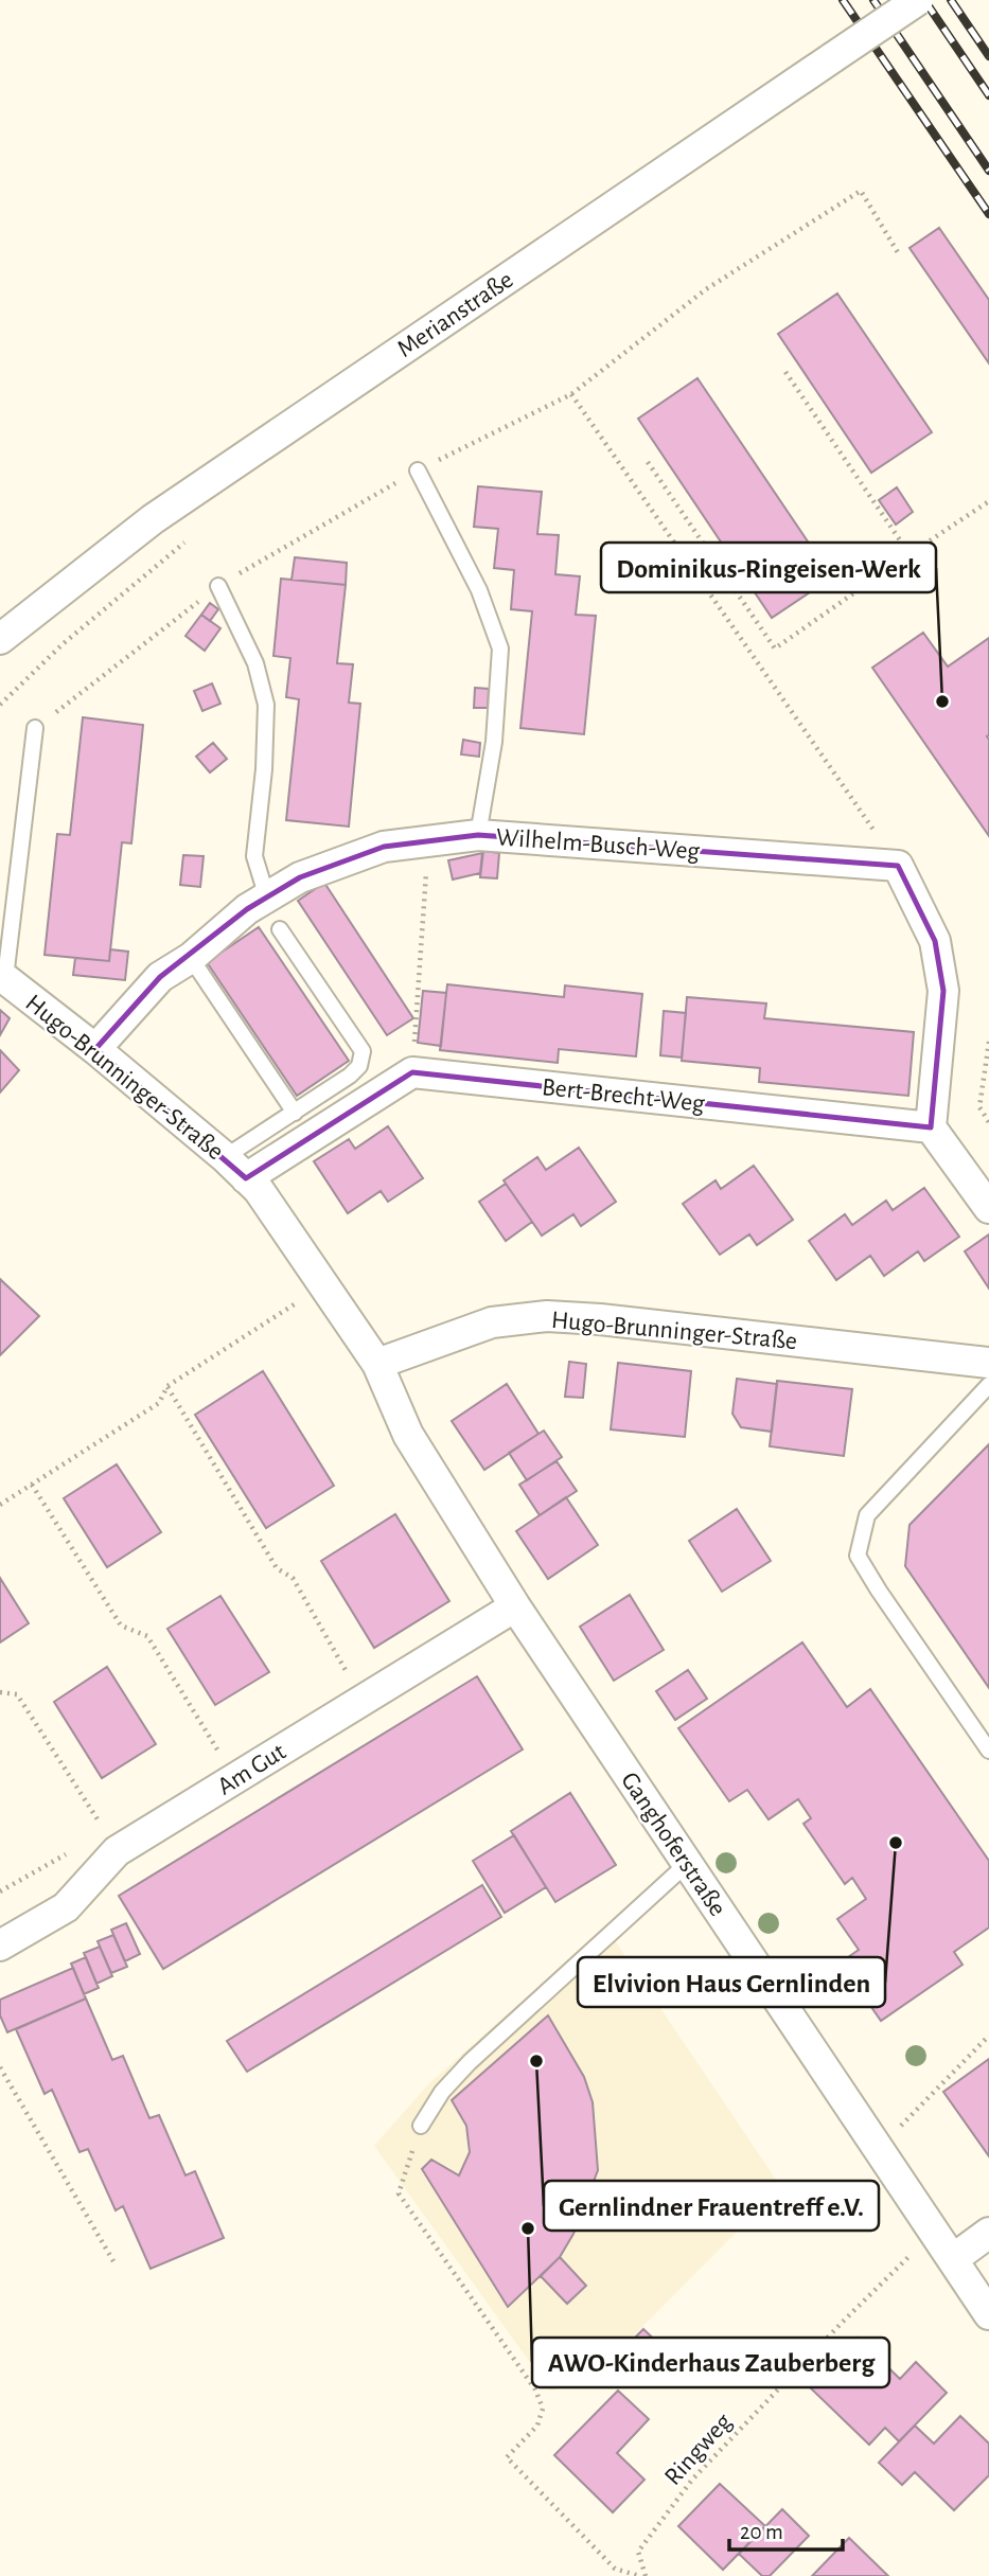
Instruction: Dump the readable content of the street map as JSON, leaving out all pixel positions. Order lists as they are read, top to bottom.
{
  "streets": {
    "street": [
      "Merianstraße",
      "Wilhelm-Busch-Weg",
      "Hugo-Brunninger-Straße",
      "Bert-Brecht-Weg",
      "Am Gut",
      "Ganghoferstraße"
    ],
    "path": ["Ringweg"]
  },
  "crossings": [
    ["Wilhelm-Busch-Weg", "Hugo-Brunninger-Straße"],
    ["Hugo-Brunninger-Straße", "Ganghoferstraße"],
    ["Am Gut", "Ganghoferstraße"],
    ["Ganghoferstraße", "Ringweg"]
  ],
  "places": [
    "Dominikus-Ringeisen-Werk",
    "Elvivion Haus Gernlinden",
    "Gernlindner Frauentreff e.V.",
    "AWO-Kinderhaus Zauberberg"
  ],
  "scale_bar": "20 m"
}
